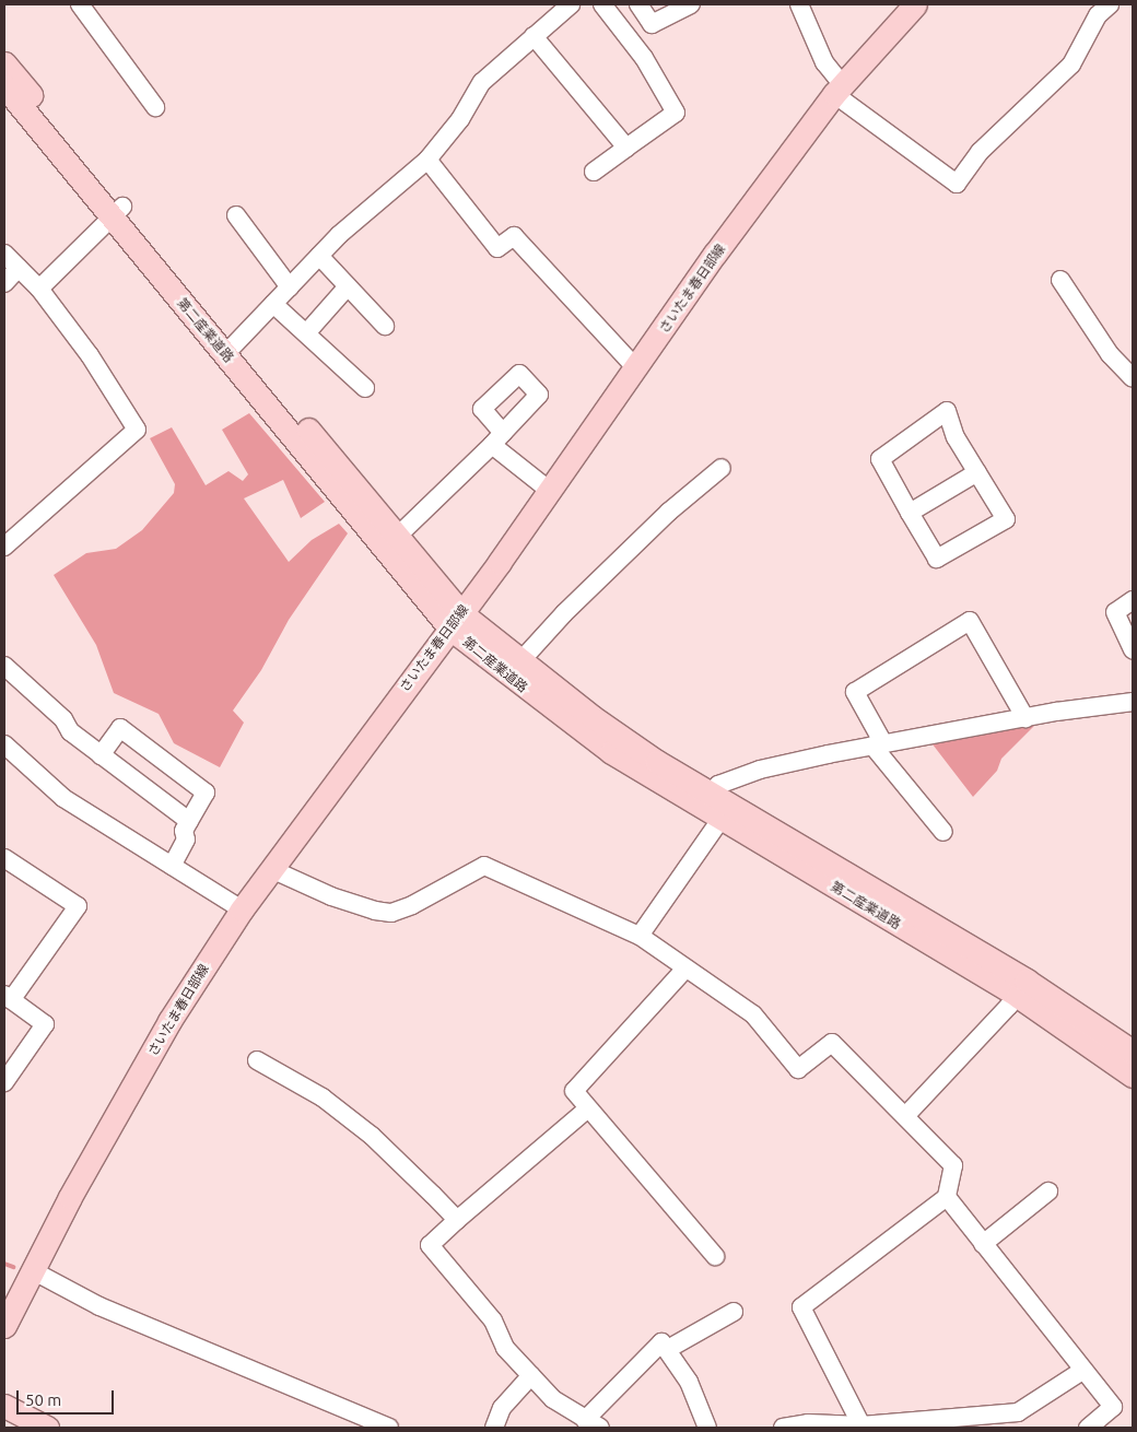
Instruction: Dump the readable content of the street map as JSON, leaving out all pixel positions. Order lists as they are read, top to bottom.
{
  "streets": {
    "main road": ["さいたま春日部線", "第二産業道路"]
  },
  "crossings": [
    ["さいたま春日部線", "第二産業道路"]
  ],
  "scale_bar": "50 m"
}
